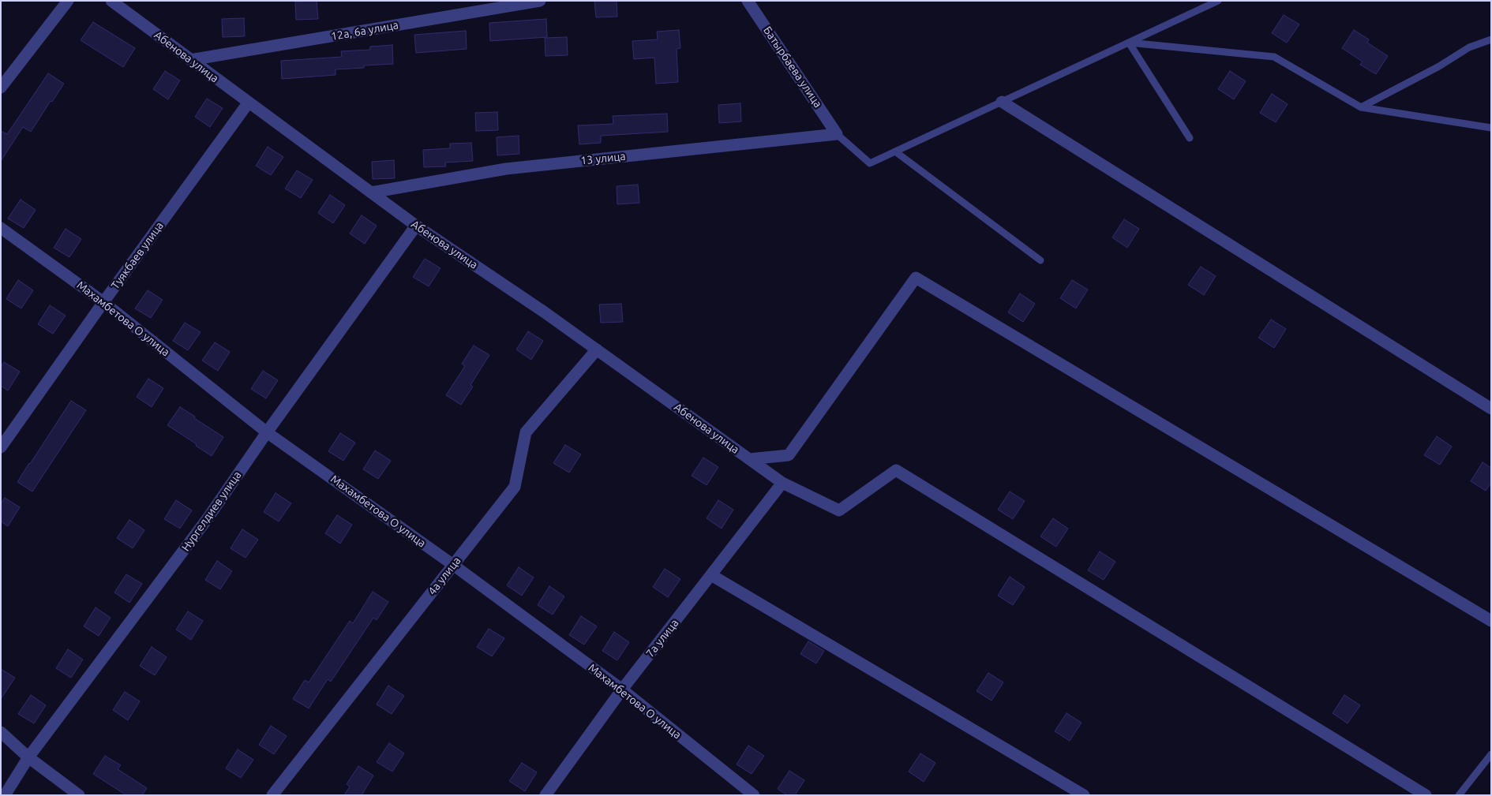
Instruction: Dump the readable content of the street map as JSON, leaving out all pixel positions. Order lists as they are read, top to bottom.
{
  "streets": {
    "street": [
      "12а, 6а улица",
      "Абенова улица",
      "Батырбаева улица",
      "13 улица",
      "Туякбаев улица",
      "Махамбетова О улица",
      "Нургелдиев улица",
      "4а улица",
      "7а улица"
    ]
  },
  "crossings": [
    ["12а, 6а улица", "Абенова улица"],
    ["Абенова улица", "13 улица"],
    ["Абенова улица", "Туякбаев улица"],
    ["Абенова улица", "Нургелдиев улица"],
    ["Абенова улица", "4а улица"],
    ["Абенова улица", "7а улица"],
    ["Батырбаева улица", "13 улица"],
    ["Туякбаев улица", "Махамбетова О улица"],
    ["Махамбетова О улица", "Нургелдиев улица"],
    ["Махамбетова О улица", "4а улица"],
    ["Махамбетова О улица", "7а улица"]
  ]
}
